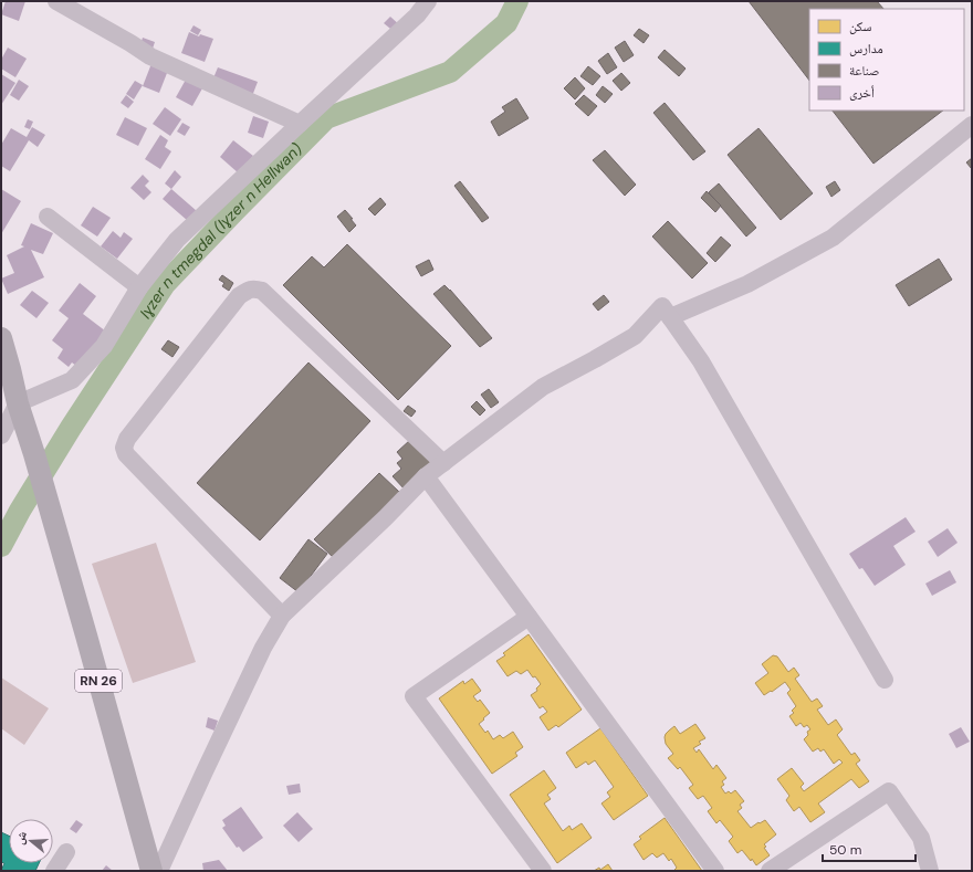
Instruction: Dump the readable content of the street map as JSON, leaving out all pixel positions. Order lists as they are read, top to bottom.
{
  "streets": {
    "main road": ["RN 26"]
  },
  "water": ["Iɣzer n tmegdal (Iɣzer n Hellwan)"],
  "legend": [
    "سكن",
    "مدارس",
    "صناعة",
    "أخرى"
  ],
  "scale_bar": "50 m",
  "north": "left"
}
